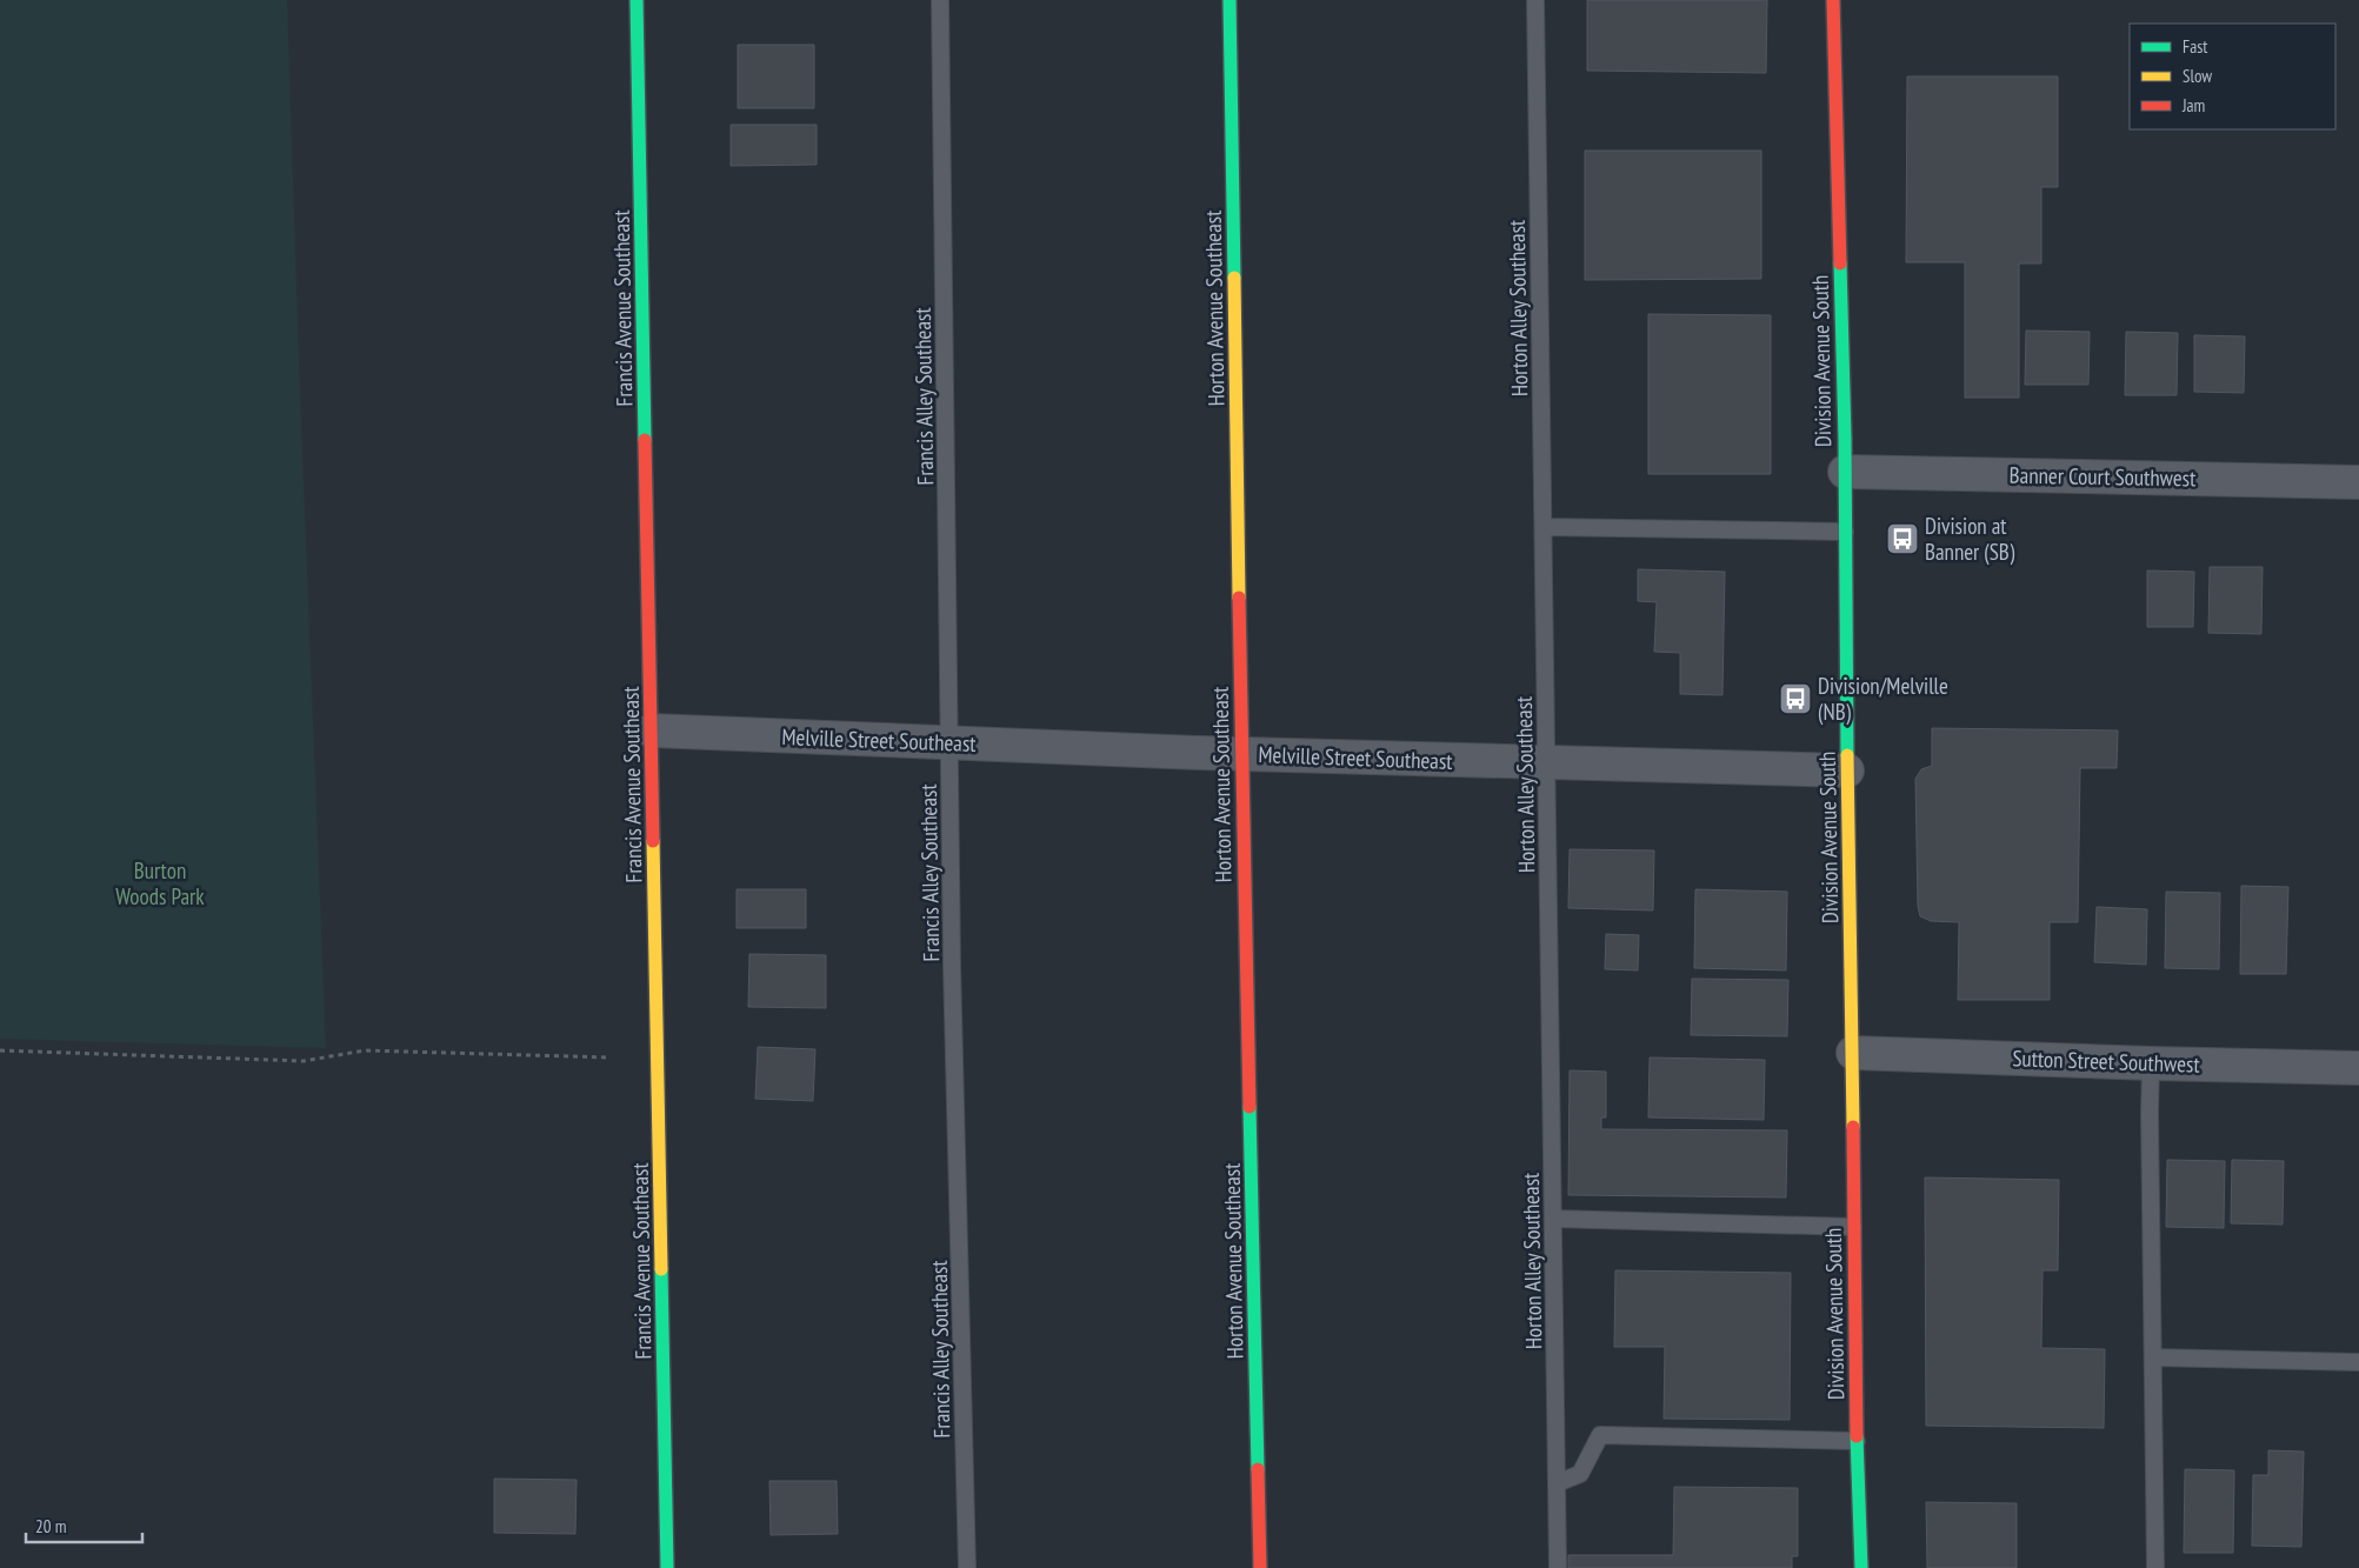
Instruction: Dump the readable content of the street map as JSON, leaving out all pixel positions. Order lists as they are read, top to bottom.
{
  "streets": {
    "street": [
      "Francis Avenue Southeast",
      "Horton Avenue Southeast",
      "Division Avenue South",
      "Banner Court Southwest",
      "Melville Street Southeast",
      "Sutton Street Southwest"
    ],
    "lane": ["Horton Alley Southeast", "Francis Alley Southeast"]
  },
  "crossings": [
    ["Francis Avenue Southeast", "Melville Street Southeast"],
    ["Horton Avenue Southeast", "Melville Street Southeast"],
    ["Horton Alley Southeast", "Melville Street Southeast"],
    ["Division Avenue South", "Banner Court Southwest"],
    ["Division Avenue South", "Melville Street Southeast"],
    ["Division Avenue South", "Sutton Street Southwest"],
    ["Francis Alley Southeast", "Melville Street Southeast"]
  ],
  "parks": ["Burton Woods Park"],
  "places": {
    "bus stop": ["Division at Banner (SB)", "Division/Melville (NB)"]
  },
  "legend": ["Fast", "Slow", "Jam"],
  "scale_bar": "20 m"
}
